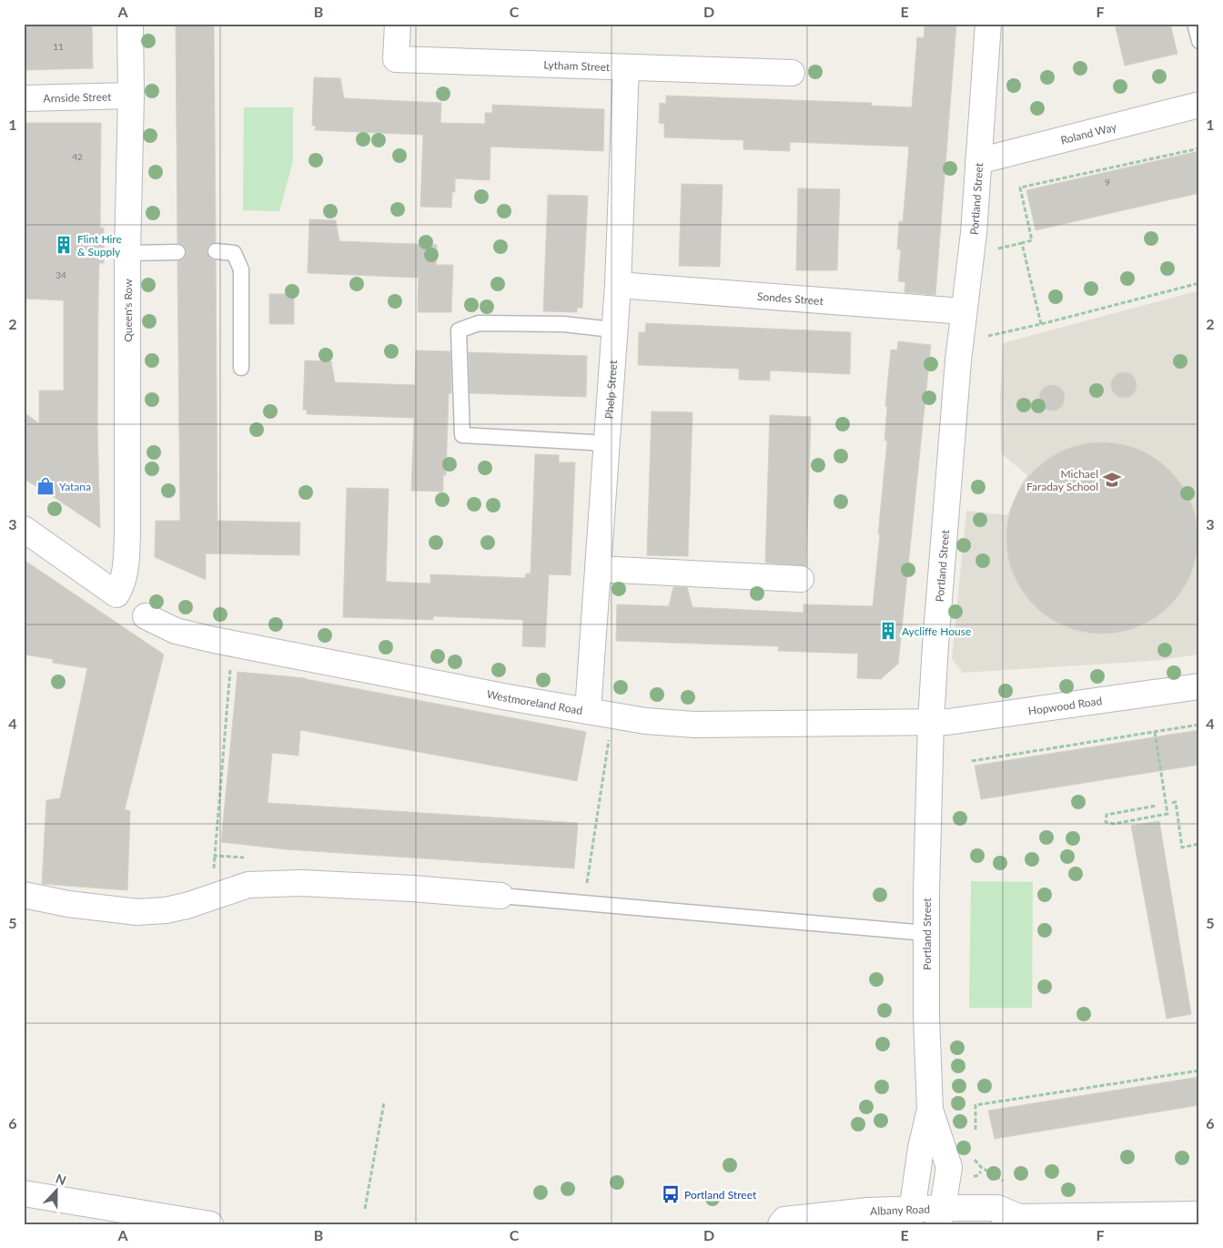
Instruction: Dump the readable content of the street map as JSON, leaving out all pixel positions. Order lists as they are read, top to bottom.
{
  "streets": {
    "street": [
      "Lytham Street",
      "Arnside Street",
      "Roland Way",
      "Portland Street",
      "Sondes Street",
      "Queen's Row",
      "Phelp Street",
      "Westmoreland Road",
      "Hopwood Road",
      "Albany Road"
    ]
  },
  "crossings": [
    ["Lytham Street", "Phelp Street"],
    ["Arnside Street", "Queen's Row"],
    ["Roland Way", "Portland Street"],
    ["Portland Street", "Sondes Street"],
    ["Portland Street", "Westmoreland Road"],
    ["Portland Street", "Hopwood Road"],
    ["Portland Street", "Albany Road"],
    ["Sondes Street", "Phelp Street"],
    ["Phelp Street", "Westmoreland Road"],
    ["Westmoreland Road", "Hopwood Road"]
  ],
  "places": {
    "building": ["Flint Hire & Supply", "Aycliffe House"],
    "school or university": ["Michael Faraday School"],
    "shop": ["Yatana"],
    "bus stop": ["Portland Street"]
  },
  "house_numbers": [
    "11",
    "42",
    "9",
    "34"
  ],
  "north": "top",
  "grid": {
    "columns": [
      "A",
      "B",
      "C",
      "D",
      "E",
      "F"
    ],
    "rows": [
      "1",
      "2",
      "3",
      "4",
      "5",
      "6"
    ]
  }
}
